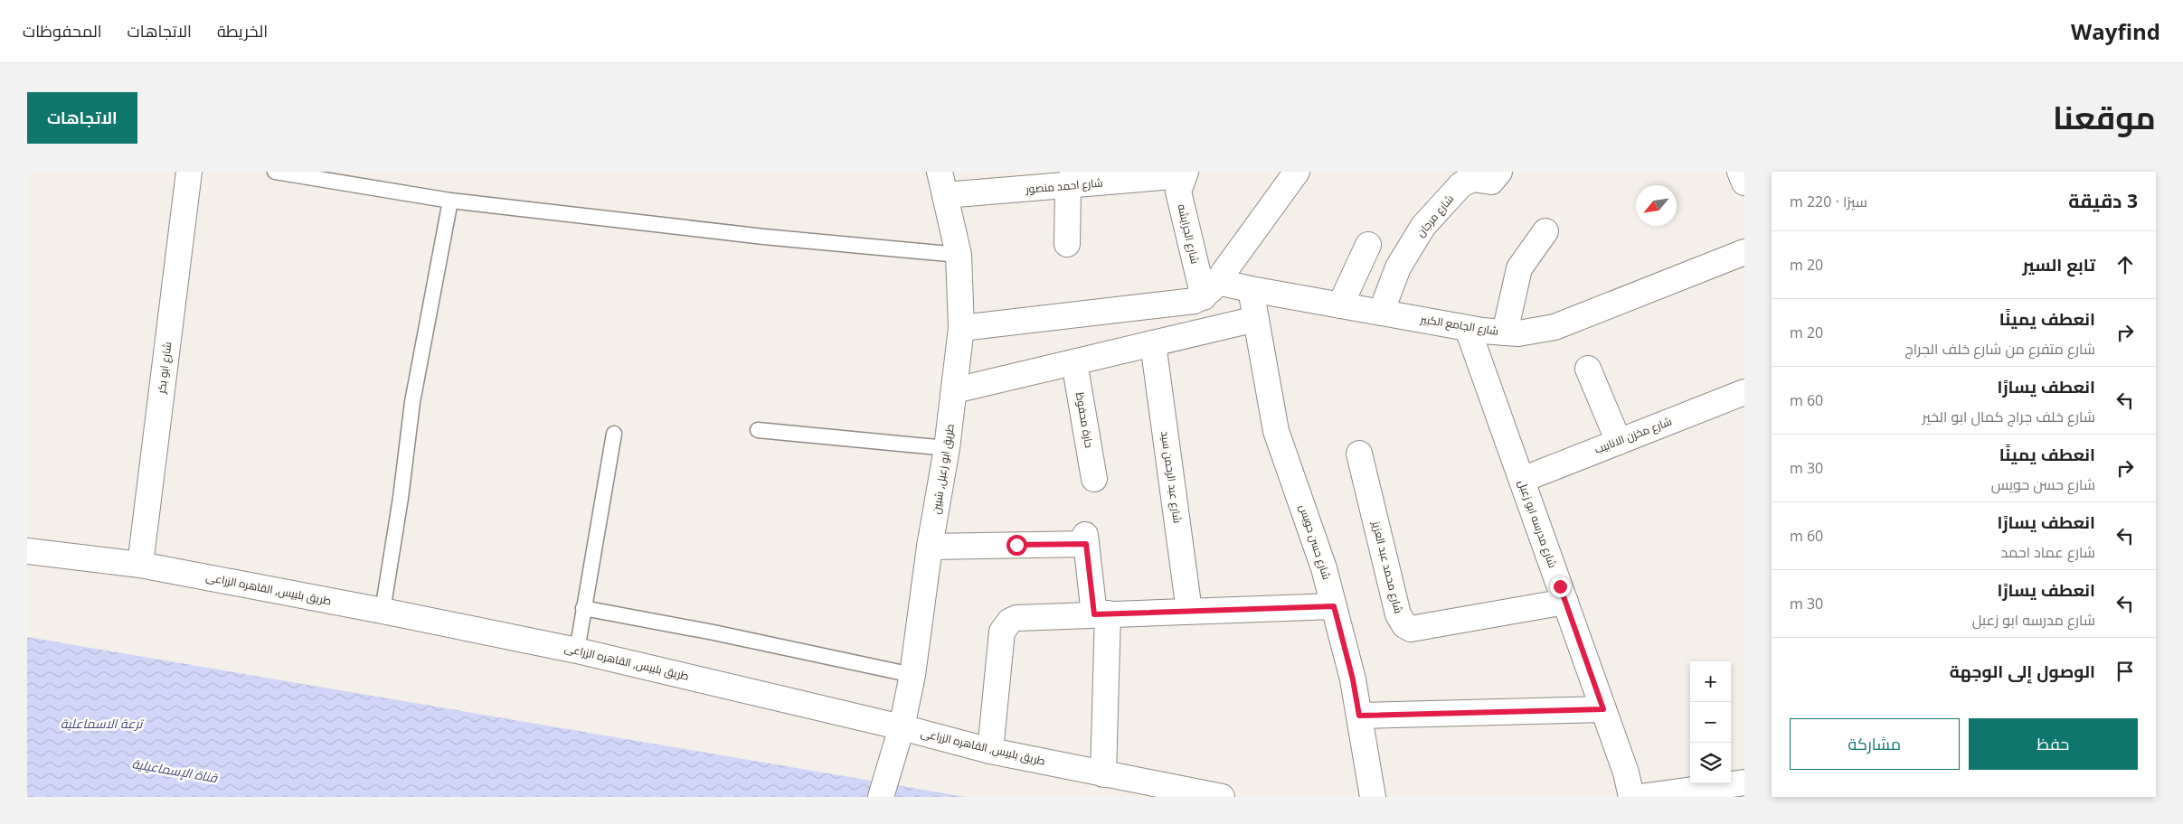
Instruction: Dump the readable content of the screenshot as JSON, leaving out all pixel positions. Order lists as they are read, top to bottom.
{
  "streets": {
    "street": [
      "شارع احمد منصور",
      "شارع مرجان",
      "شارع الجرايشه",
      "شارع الجامع الكبير",
      "شارع ابو بكر",
      "حارة محفوظ",
      "شارع مخزن الانابيب",
      "طريق ابو زعبل, شبين",
      "شارع عبد الرحمن سيد",
      "شارع مدرسه ابو زعبل",
      "شارع حسن حويس",
      "شارع محمد عبد العزيز",
      "طريق بلبيس, القاهره الزراعى"
    ]
  },
  "crossings": [
    ["شارع احمد منصور", "شارع الجرايشه"],
    ["شارع احمد منصور", "طريق ابو زعبل, شبين"],
    ["شارع مرجان", "شارع الجامع الكبير"],
    ["شارع الجرايشه", "شارع الجامع الكبير"],
    ["شارع الجامع الكبير", "شارع مدرسه ابو زعبل"],
    ["شارع الجامع الكبير", "شارع حسن حويس"],
    ["شارع ابو بكر", "طريق بلبيس, القاهره الزراعى"],
    ["شارع مخزن الانابيب", "شارع مدرسه ابو زعبل"],
    ["طريق ابو زعبل, شبين", "طريق بلبيس, القاهره الزراعى"],
    ["شارع مدرسه ابو زعبل", "شارع محمد عبد العزيز"]
  ],
  "water": ["ترعة الاسماعلية", "قناة الإسماعيلية"],
  "north": "bottom left",
  "page": {
    "header": "Wayfind",
    "nav": ["الخريطة", "الاتجاهات", "المحفوظات"],
    "title": "موقعنا",
    "buttons": [
      "الاتجاهات",
      ["حفظ", "مشاركة"]
    ],
    "heading": ["3 دقيقة", "سيرًا · 220 m"],
    "list": [
      ["تابع السير", "20 m"],
      ["انعطف يمينًا", "شارع متفرع من شارع خلف الجراج", "20 m"],
      ["انعطف يسارًا", "شارع خلف جراج كمال ابو الخير", "60 m"],
      ["انعطف يمينًا", "شارع حسن حويس", "30 m"],
      ["انعطف يسارًا", "شارع عماد احمد", "60 m"],
      ["انعطف يسارًا", "شارع مدرسه ابو زعبل", "30 m"],
      "الوصول إلى الوجهة"
    ],
    "map_buttons": ["+", "−"]
  }
}
